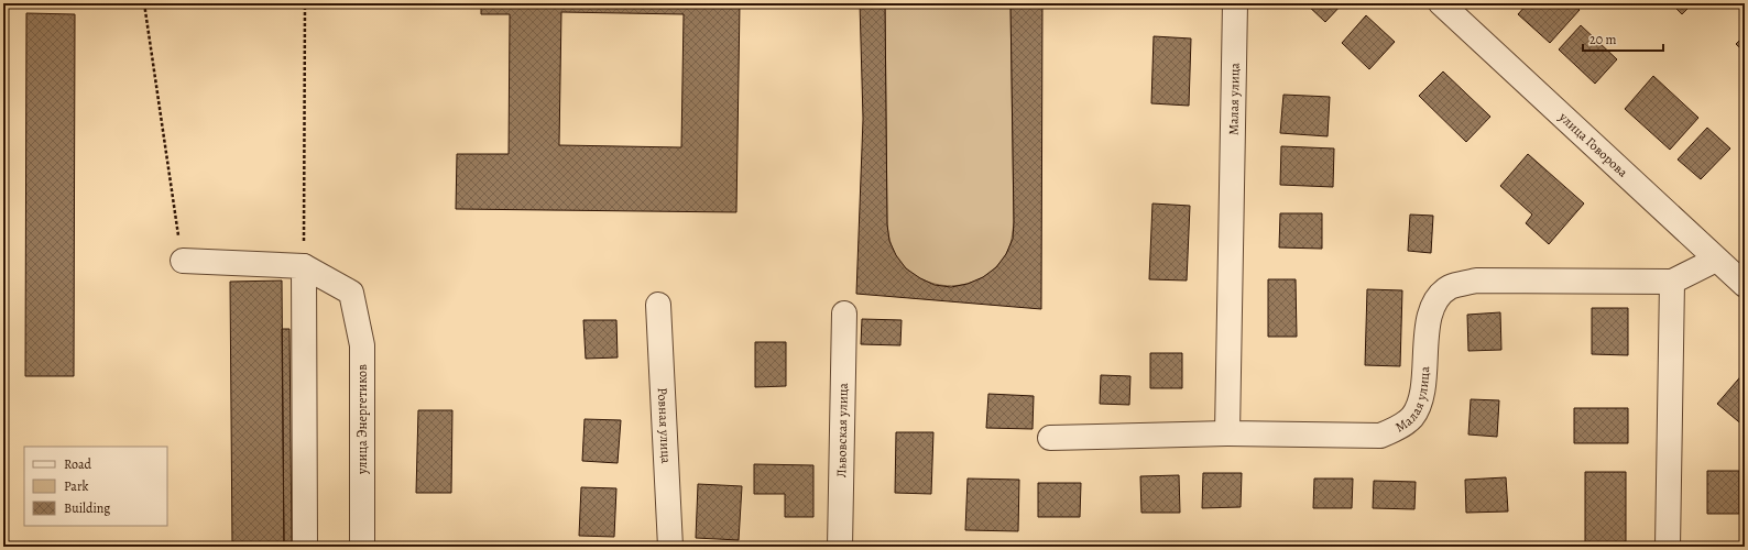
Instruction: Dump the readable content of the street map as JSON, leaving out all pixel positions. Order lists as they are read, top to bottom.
{
  "streets": {
    "street": [
      "Малая улица",
      "улица Говорова",
      "улица Энергетиков",
      "Ровная улица",
      "Львовская улица"
    ]
  },
  "legend": ["Road", "Park", "Building"],
  "scale_bar": "20 m"
}
